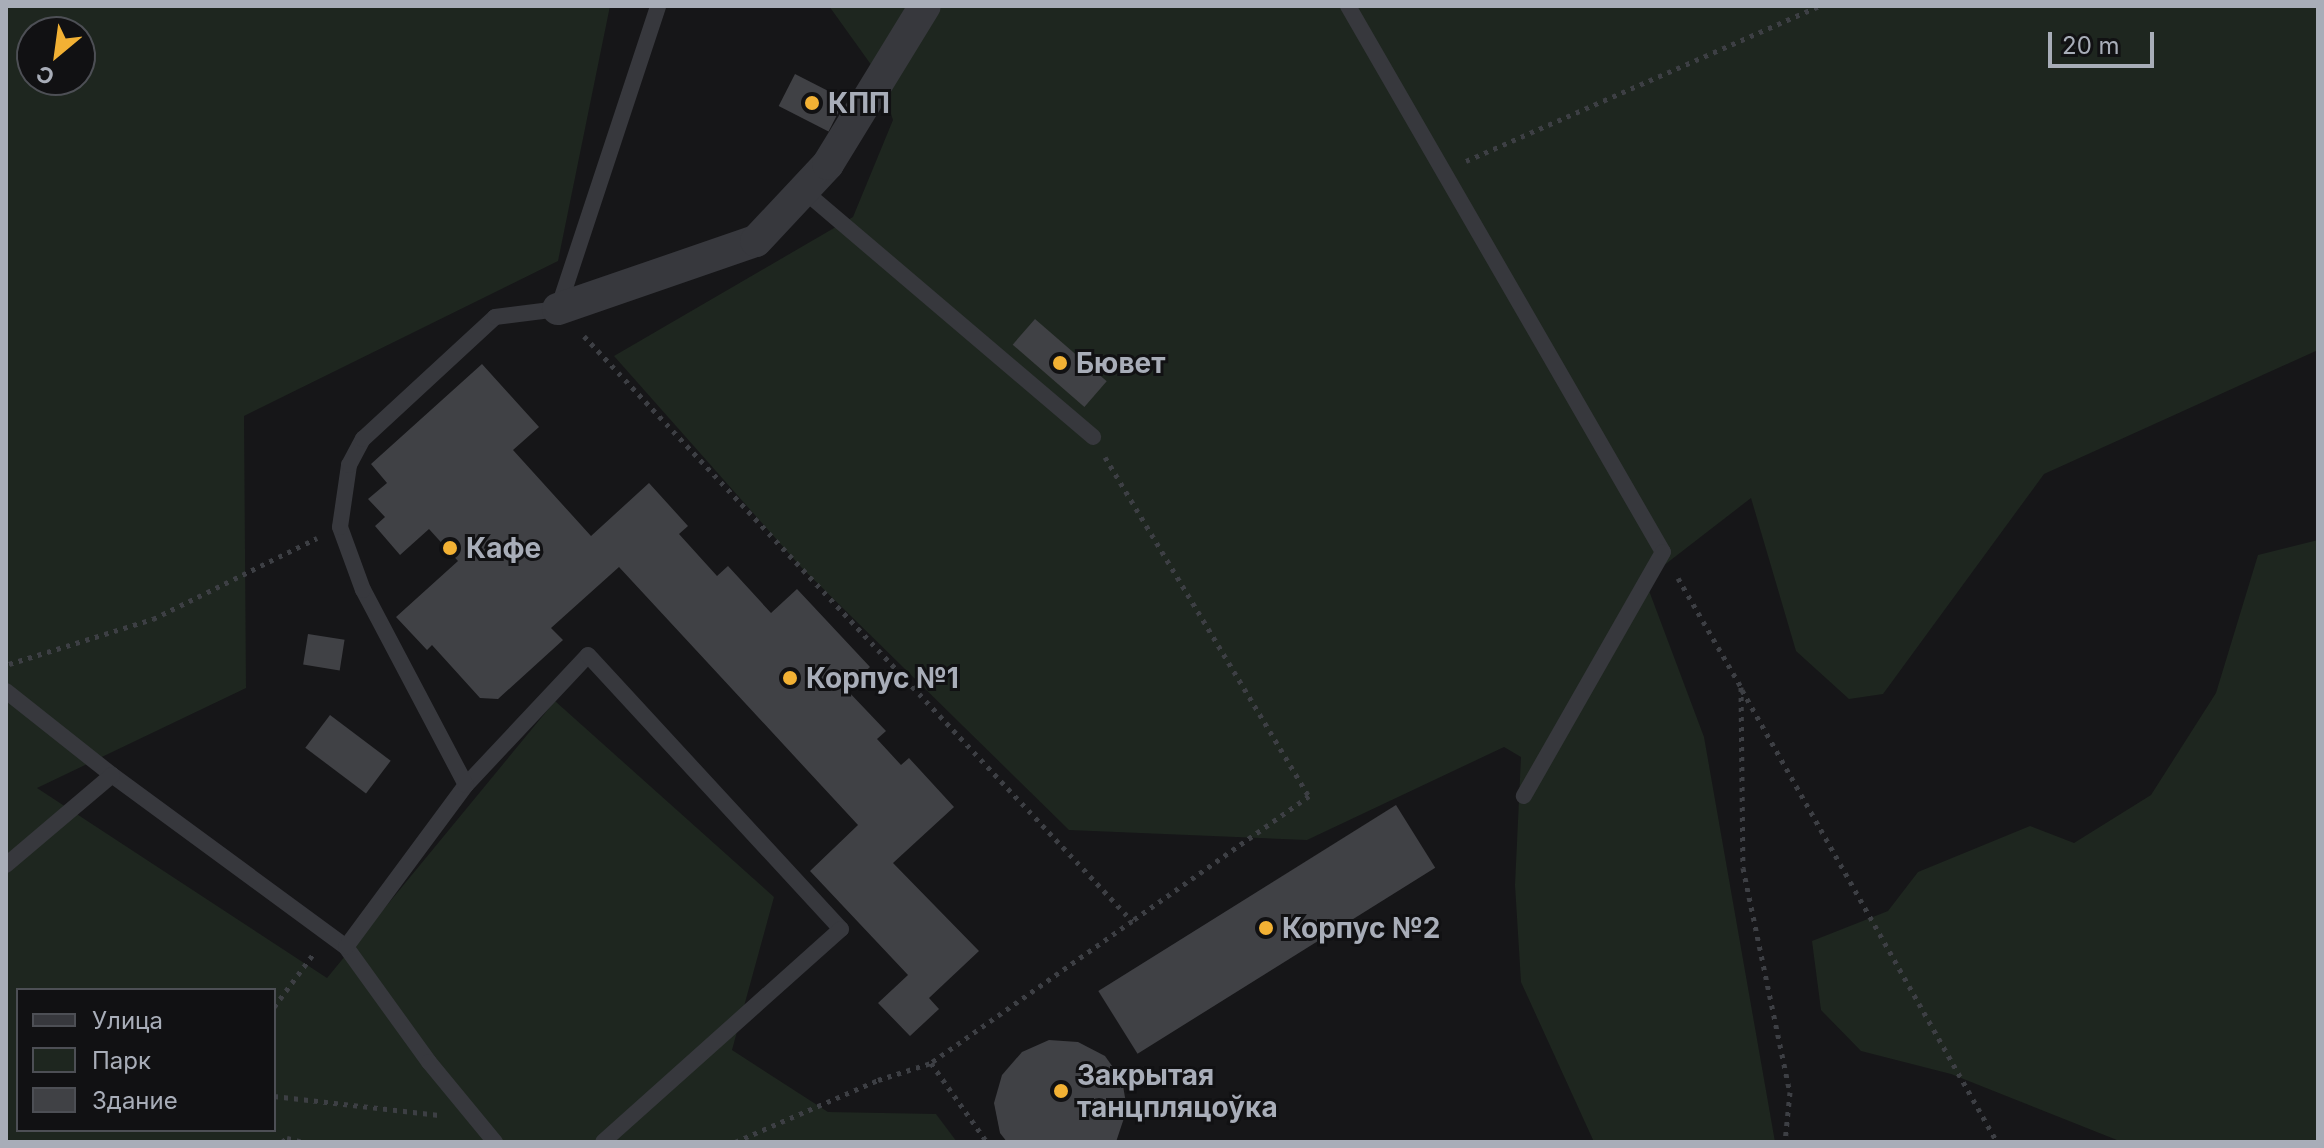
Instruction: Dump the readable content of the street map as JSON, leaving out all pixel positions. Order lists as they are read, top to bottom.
{
  "places": [
    "КПП",
    "Бювет",
    "Кафе",
    "Корпус №1",
    "Корпус №2",
    "Закрытая танцпляцоўка"
  ],
  "legend": ["Улица", "Парк", "Здание"],
  "scale_bar": "20 m",
  "north": "bottom left"
}
